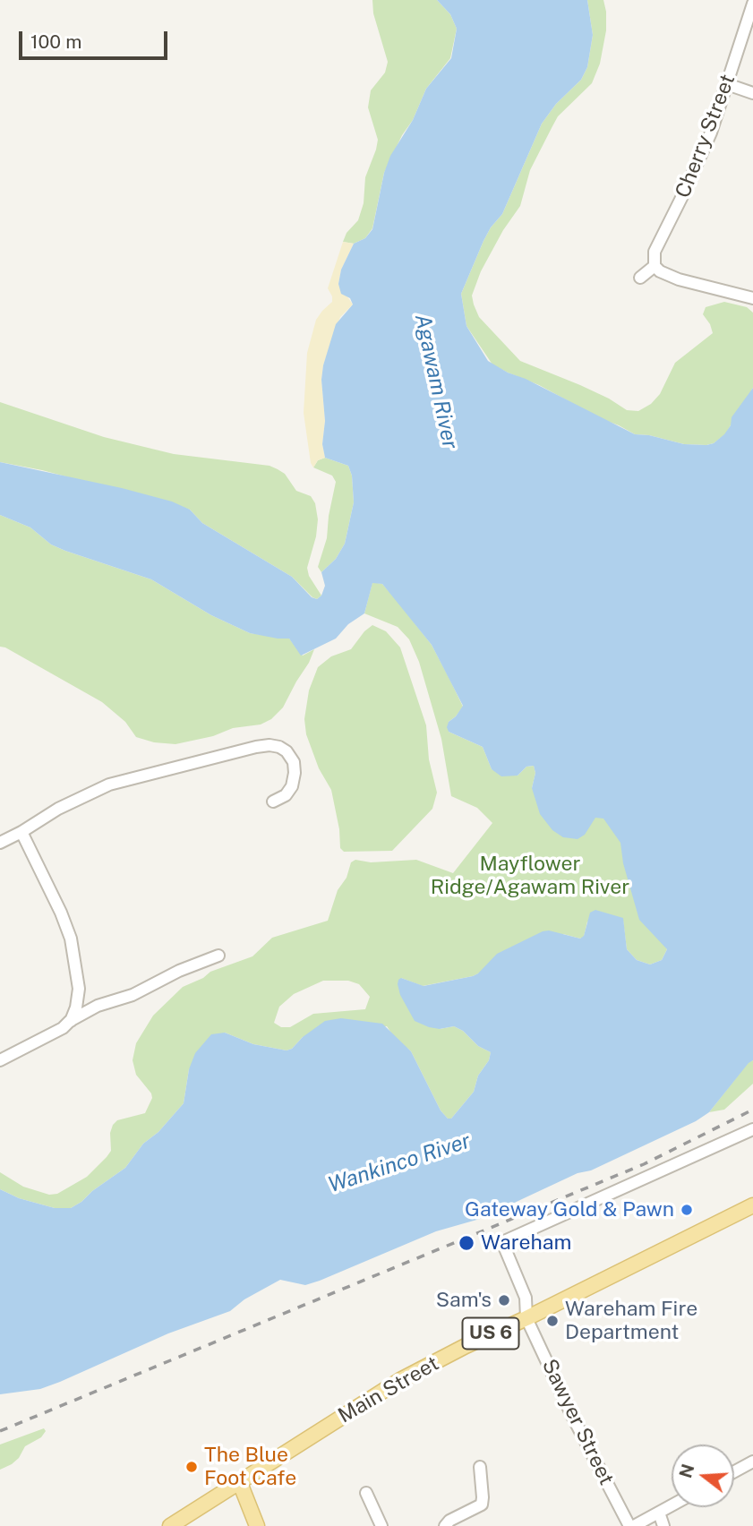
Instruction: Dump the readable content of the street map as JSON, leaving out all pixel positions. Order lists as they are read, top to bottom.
{
  "streets": {
    "main road": ["US 6", "Main Street"],
    "street": ["Cherry Street", "Sawyer Street"]
  },
  "crossings": [
    ["Main Street", "Sawyer Street"]
  ],
  "water": ["Agawam River", "Wankinco River"],
  "parks": ["Mayflower Ridge/Agawam River"],
  "places": [
    "Gateway Gold & Pawn",
    "Wareham",
    "Sam's",
    "Wareham Fire Department",
    "The Blue Foot Cafe"
  ],
  "scale_bar": "100 m",
  "north": "left"
}
